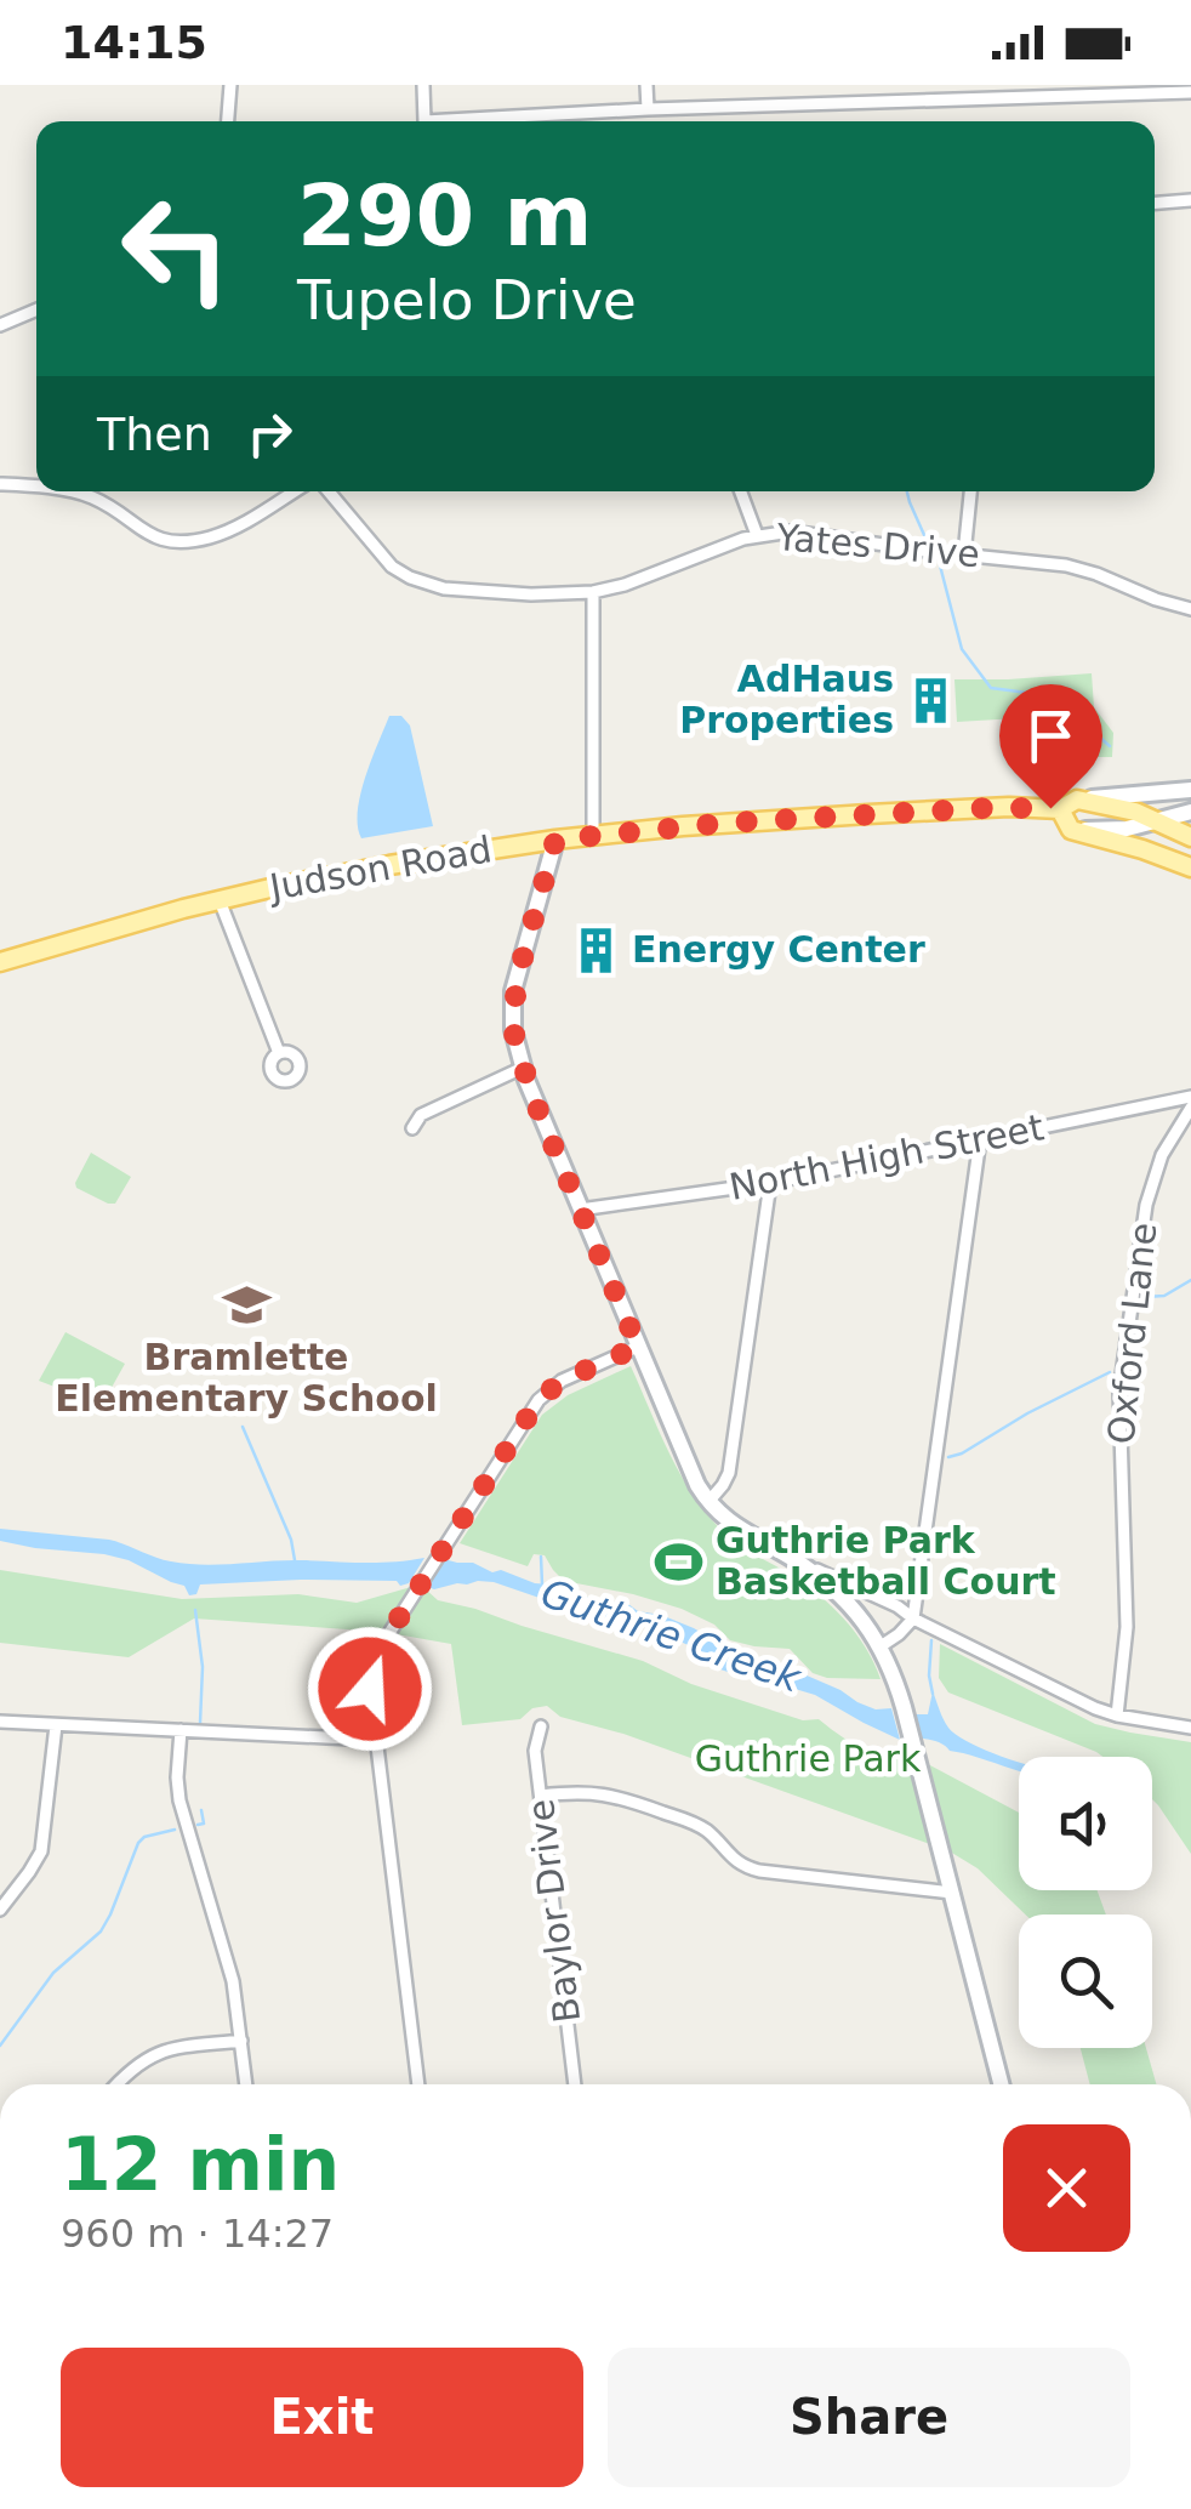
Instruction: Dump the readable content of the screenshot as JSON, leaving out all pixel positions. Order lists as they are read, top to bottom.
{
  "streets": {
    "main road": ["Judson Road"],
    "street": [
      "Yates Drive",
      "North High Street",
      "Oxford Lane",
      "Baylor Drive"
    ]
  },
  "water": ["Guthrie Creek"],
  "parks": ["Guthrie Park"],
  "places": {
    "building": ["AdHaus Properties", "Energy Center"],
    "school or university": ["Bramlette Elementary School"],
    "sports": ["Guthrie Park Basketball Court"]
  },
  "page": {
    "status": "14:15",
    "turn": ["290 m", "Tupelo Drive"],
    "then": "Then",
    "heading": ["12 min", "960 m · 14:27"],
    "buttons": ["Exit", "Share"]
  }
}
